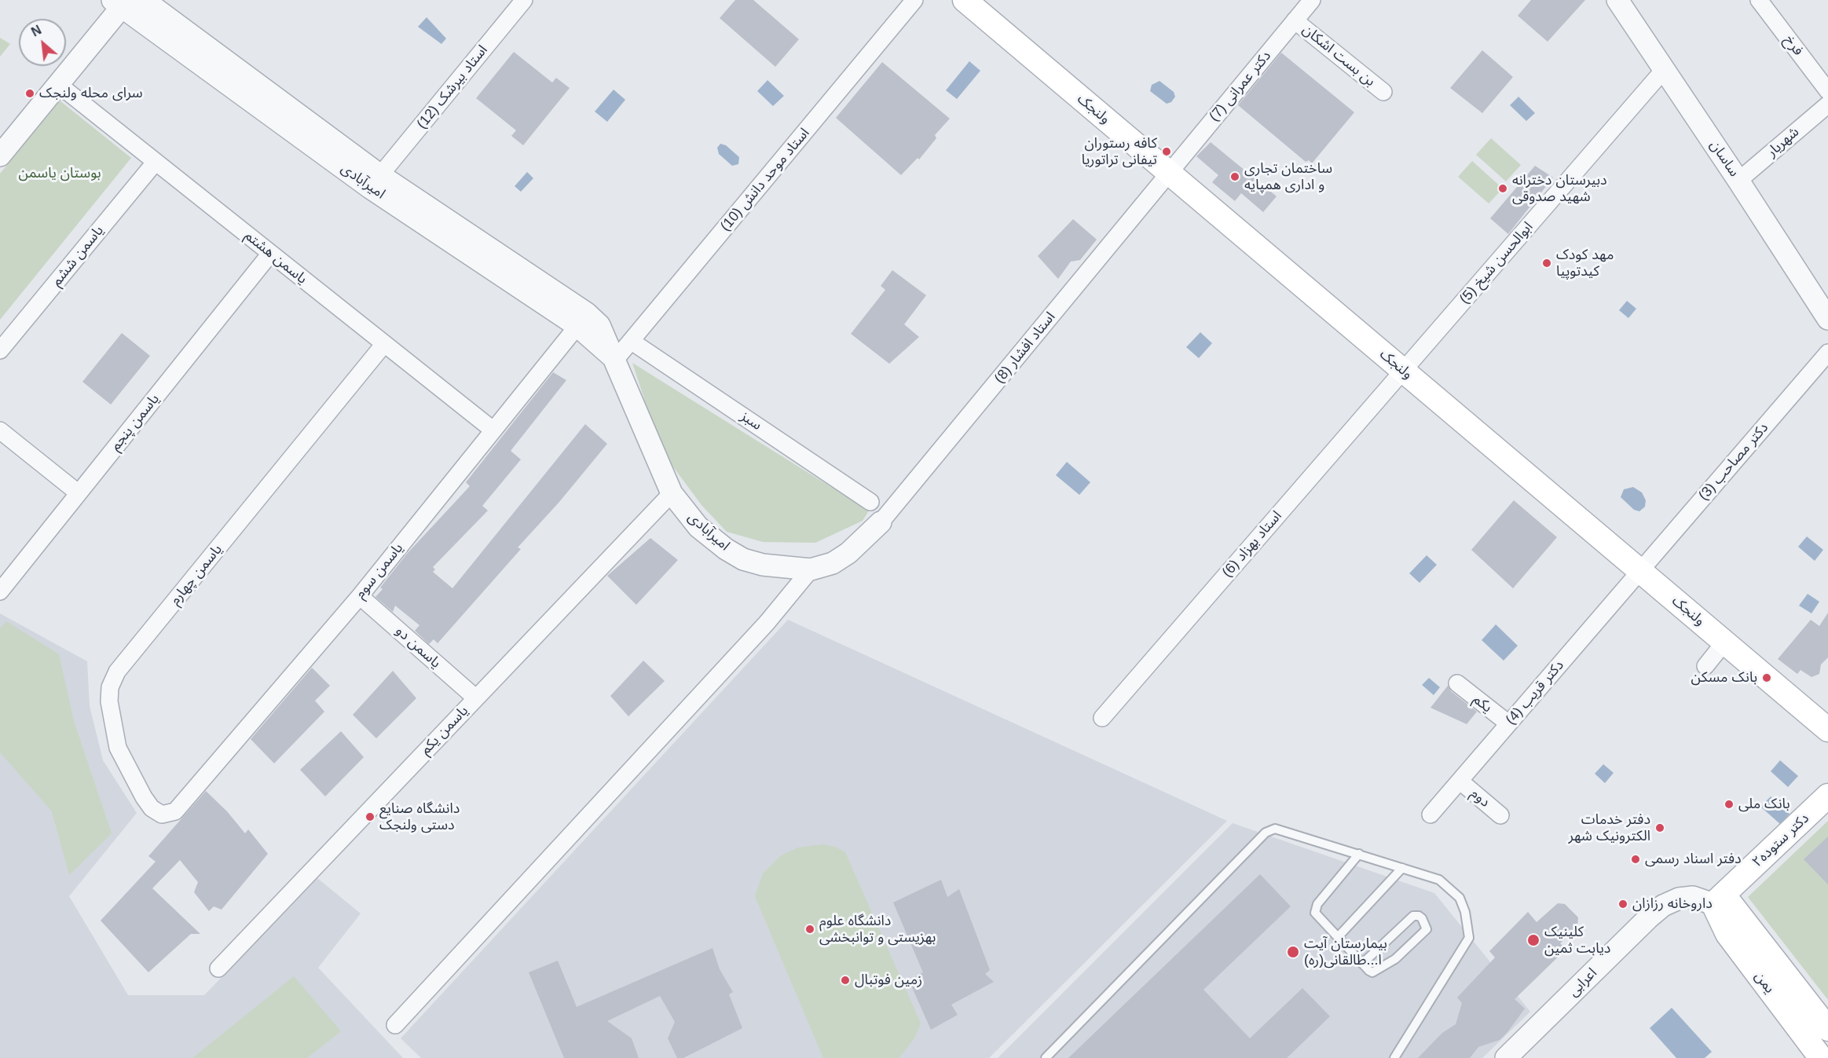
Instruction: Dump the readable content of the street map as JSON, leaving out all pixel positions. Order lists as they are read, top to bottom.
{
  "streets": {
    "main road": ["ولنجک", "دکتر ستوده۲", "یمن"],
    "street": [
      "فرخ",
      "بن بست اشکان",
      "دکتر عمرانی (7)",
      "استاد بیرشک (12)",
      "شهریار",
      "ساسان",
      "استاد موحد دانش (10)",
      "امیرآبادی",
      "یاسمن ششم",
      "یاسمن هشتم",
      "ابوالحسن شیخ (5)",
      "استاد افشار (8)",
      "سبز",
      "یاسمن پنجم",
      "دکتر مصاحب (3)",
      "استاد بهزاد (6)",
      "یاسمن سوم",
      "یاسمن چهارم",
      "یاسمن دو",
      "دکتر قریب (4)",
      "یکم",
      "یاسمن یکم",
      "دوم",
      "اعرابی"
    ]
  },
  "crossings": [
    ["بن بست اشکان", "دکتر عمرانی (7)"],
    ["دکتر عمرانی (7)", "ولنجک"],
    ["دکتر عمرانی (7)", "استاد افشار (8)"],
    ["استاد بیرشک (12)", "امیرآبادی"],
    ["ولنجک", "ابوالحسن شیخ (5)"],
    ["ولنجک", "استاد افشار (8)"],
    ["ولنجک", "دکتر مصاحب (3)"],
    ["ولنجک", "استاد بهزاد (6)"],
    ["ولنجک", "دکتر قریب (4)"],
    ["شهریار", "ساسان"],
    ["ساسان", "ابوالحسن شیخ (5)"],
    ["استاد موحد دانش (10)", "امیرآبادی"],
    ["استاد موحد دانش (10)", "سبز"],
    ["امیرآبادی", "استاد افشار (8)"],
    ["امیرآبادی", "یاسمن سوم"],
    ["امیرآبادی", "یاسمن یکم"],
    ["یاسمن ششم", "یاسمن هشتم"],
    ["یاسمن هشتم", "یاسمن پنجم"],
    ["یاسمن هشتم", "یاسمن سوم"],
    ["یاسمن هشتم", "یاسمن چهارم"],
    ["ابوالحسن شیخ (5)", "استاد بهزاد (6)"],
    ["دکتر مصاحب (3)", "دکتر قریب (4)"],
    ["یاسمن سوم", "یاسمن چهارم"],
    ["یاسمن سوم", "یاسمن دو"],
    ["یاسمن دو", "یاسمن یکم"],
    ["دکتر قریب (4)", "یکم"],
    ["دکتر قریب (4)", "دوم"],
    ["دکتر ستوده۲", "اعرابی"],
    ["دکتر ستوده۲", "یمن"],
    ["اعرابی", "یمن"]
  ],
  "parks": ["بوستان یاسمن"],
  "places": [
    "سرای محله ولنجک",
    "کافه رستوران تیفانی تراتوریا",
    "ساختمان تجاری و اداری همپایه",
    "دبیرستان دخترانه شهید صدوقی",
    "مهد کودک کیدتوپیا",
    "بانک مسکن",
    "بانک ملی",
    "دانشگاه صنایع دستى ولنجک",
    "دفتر خدمات الکترونیک شهر",
    "دفتر اسناد رسمی",
    "داروخانه رزازان",
    "دانشگاه علوم بهزیستی و توانبخشی",
    "کلینیک دیابت ثمین",
    "بیمارستان آیت ا...طالقانی(ره)",
    "زمین فوتبال"
  ],
  "north": "top left"
}
